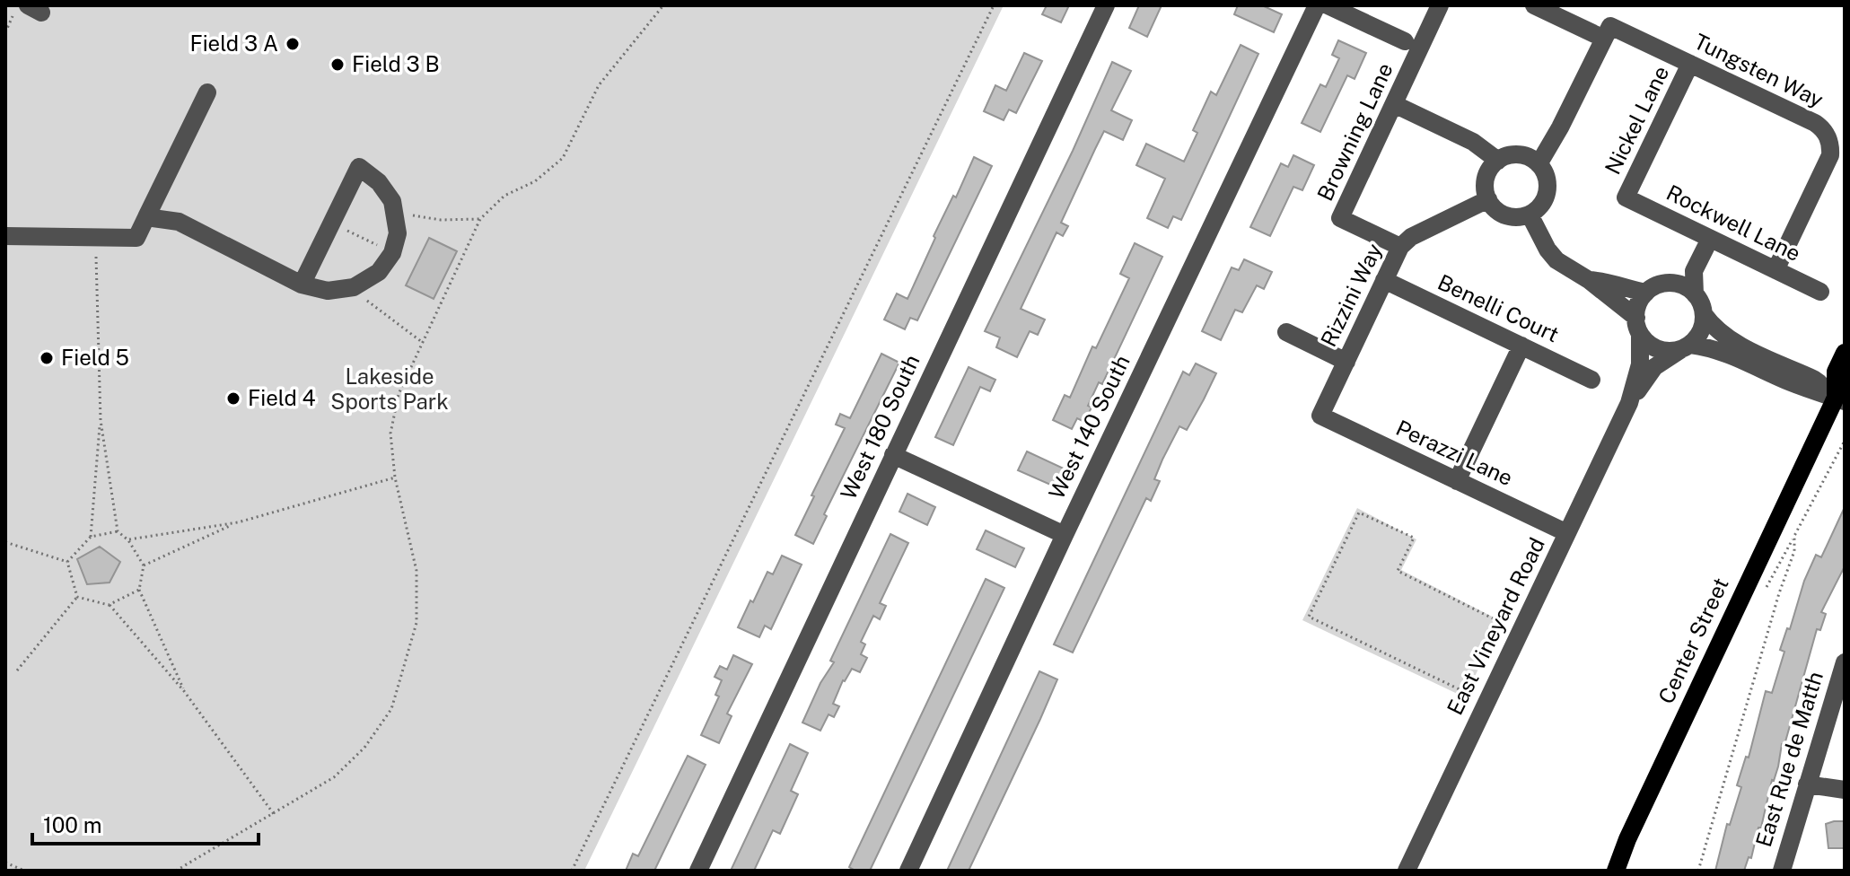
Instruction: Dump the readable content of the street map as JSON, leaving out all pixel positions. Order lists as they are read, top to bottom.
{
  "streets": {
    "main road": ["Center Street"],
    "street": [
      "Tungsten Way",
      "Nickel Lane",
      "Browning Lane",
      "Rockwell Lane",
      "Rizzini Way",
      "Benelli Court",
      "West 180 South",
      "West 140 South",
      "Perazzi Lane",
      "East Vineyard Road",
      "East Rue de Matth"
    ]
  },
  "crossings": [
    ["Tungsten Way", "Nickel Lane"],
    ["Tungsten Way", "Rockwell Lane"],
    ["Nickel Lane", "Rockwell Lane"],
    ["Browning Lane", "Rizzini Way"],
    ["Rizzini Way", "Benelli Court"],
    ["Rizzini Way", "Perazzi Lane"],
    ["Perazzi Lane", "East Vineyard Road"]
  ],
  "parks": ["Lakeside Sports Park"],
  "places": [
    "Field 3 A",
    "Field 3 B",
    "Field 5",
    "Field 4"
  ],
  "scale_bar": "100 m"
}
